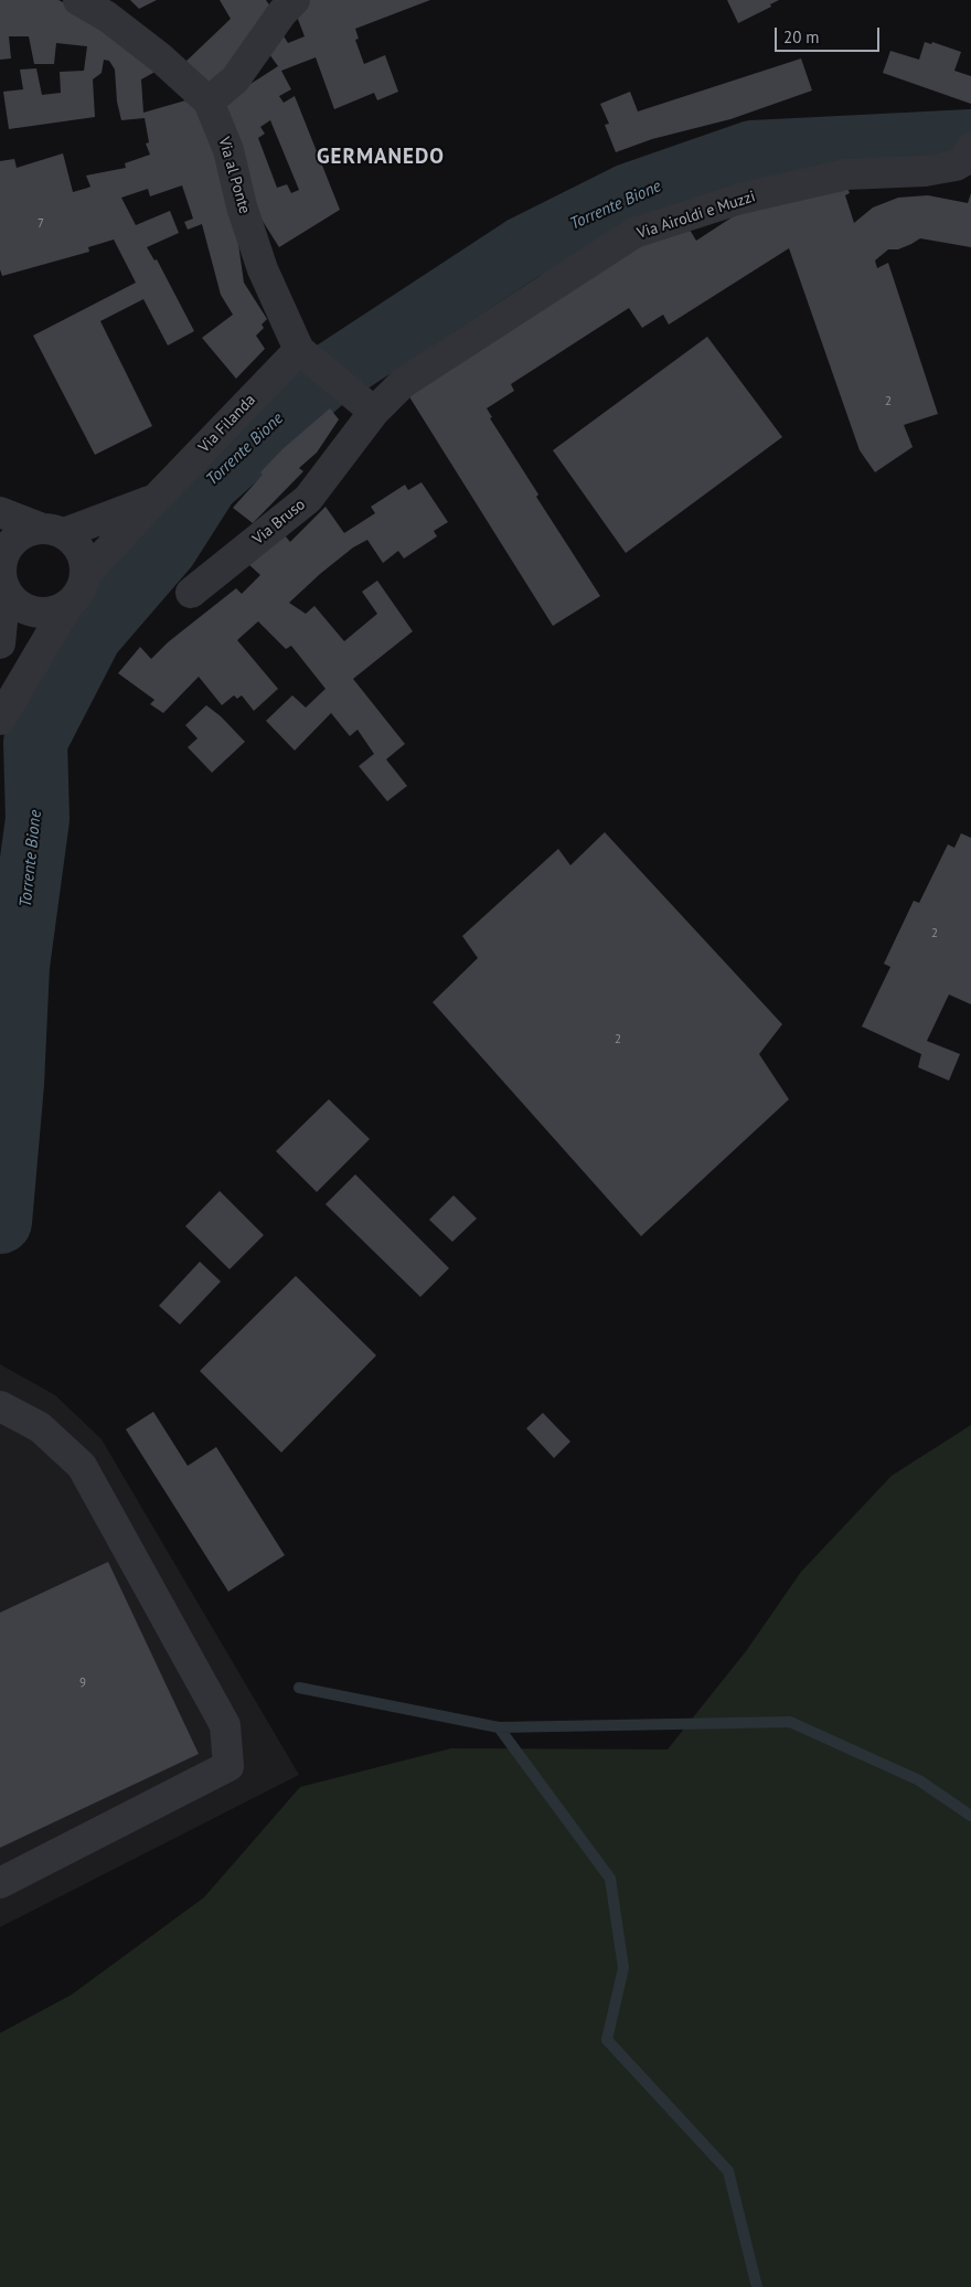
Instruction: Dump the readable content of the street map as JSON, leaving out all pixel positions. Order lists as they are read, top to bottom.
{
  "streets": {
    "street": [
      "Via al Ponte",
      "Via Airoldi e Muzzi",
      "Via Filanda",
      "Via Bruso"
    ]
  },
  "crossings": [
    ["Via al Ponte", "Via Filanda"],
    ["Via Airoldi e Muzzi", "Via Bruso"]
  ],
  "districts": ["GERMANEDO"],
  "water": ["Torrente Bione"],
  "house_numbers": [
    "7",
    "2",
    "2",
    "2",
    "9"
  ],
  "scale_bar": "20 m"
}
